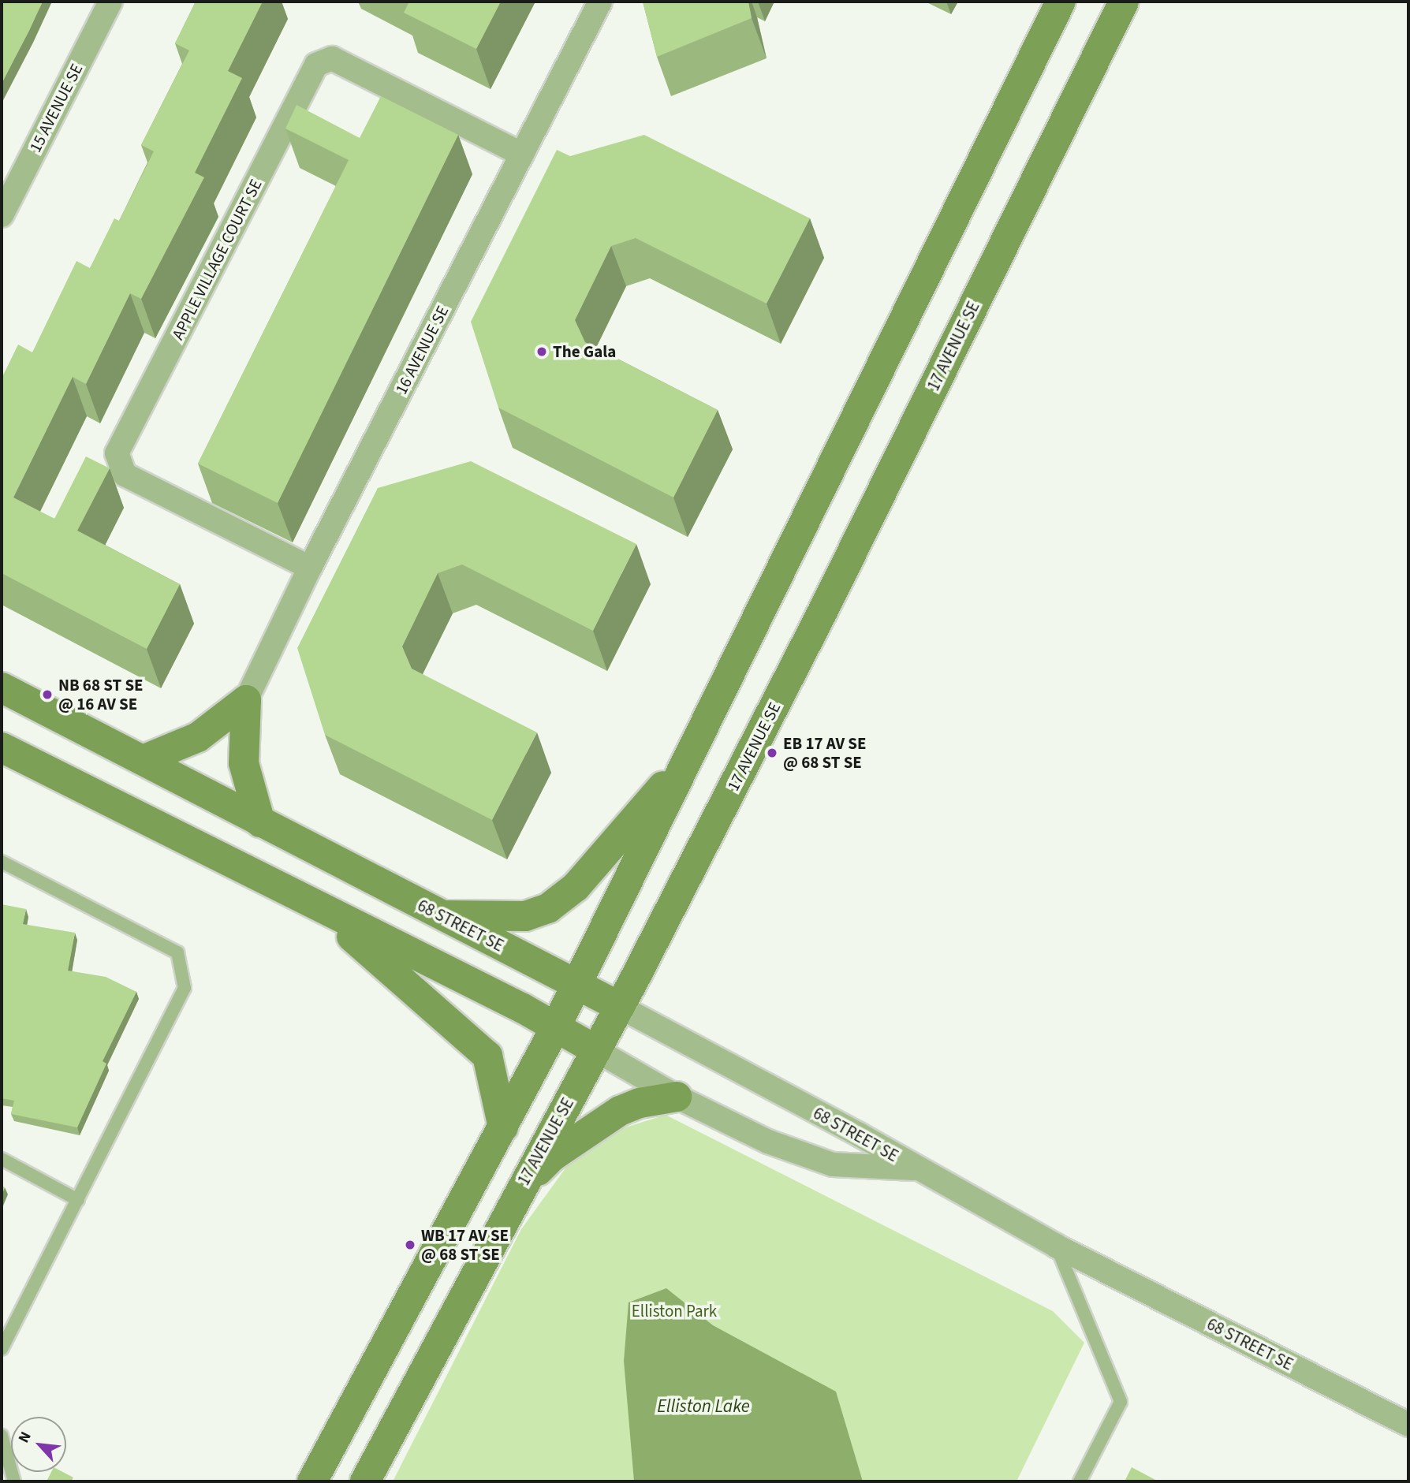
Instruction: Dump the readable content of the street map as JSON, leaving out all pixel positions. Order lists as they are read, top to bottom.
{
  "streets": {
    "main road": ["17 AVENUE SE", "68 STREET SE"],
    "street": ["15 AVENUE SE", "APPLE VILLAGE COURT SE", "16 AVENUE SE"]
  },
  "crossings": [
    ["APPLE VILLAGE COURT SE", "16 AVENUE SE"],
    ["17 AVENUE SE", "68 STREET SE"]
  ],
  "water": ["Elliston Lake"],
  "parks": ["Elliston Park"],
  "places": [
    "The Gala",
    "NB 68 ST SE @ 16 AV SE",
    "EB 17 AV SE @ 68 ST SE",
    "WB 17 AV SE @ 68 ST SE"
  ],
  "north": "top left"
}
